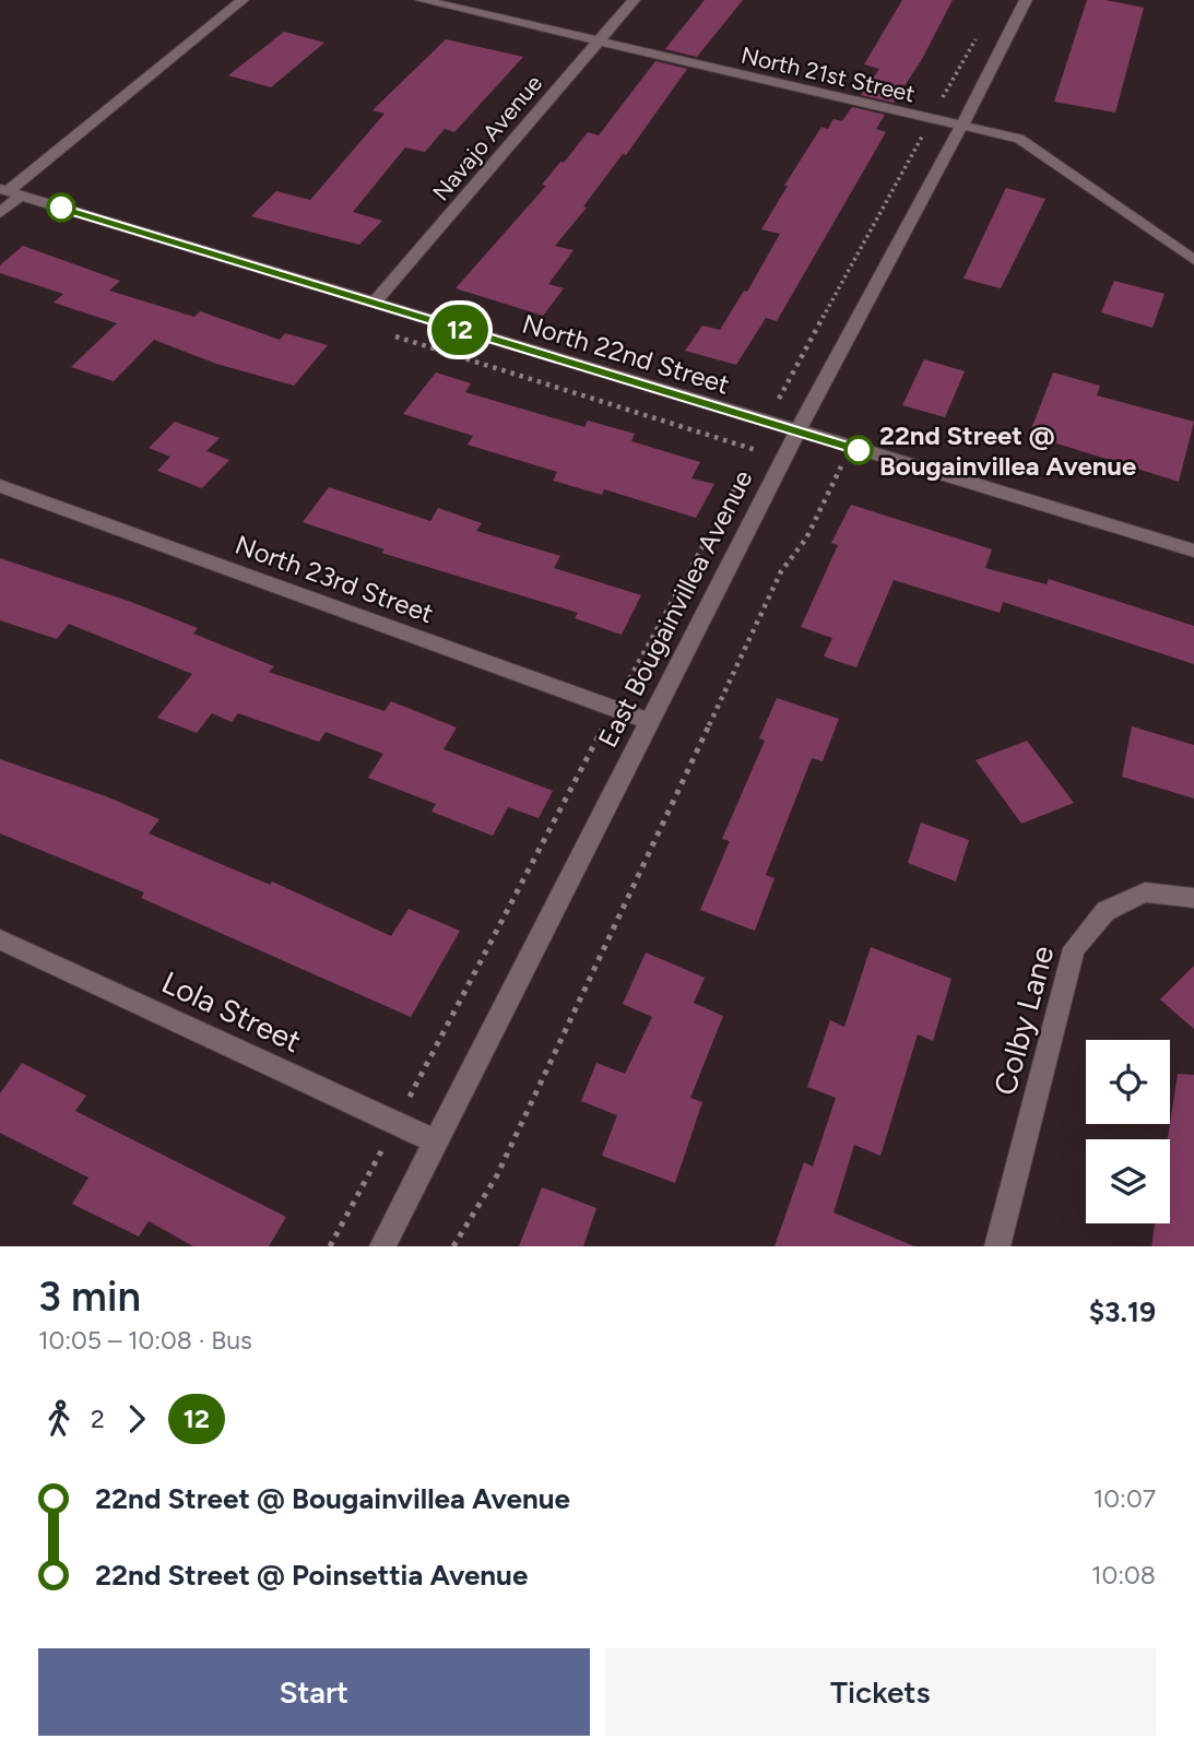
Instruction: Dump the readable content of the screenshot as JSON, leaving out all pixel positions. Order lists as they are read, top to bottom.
{
  "streets": {
    "street": [
      "North 21st Street",
      "Navajo Avenue",
      "North 22nd Street",
      "North 23rd Street",
      "East Bougainvillea Avenue",
      "Lola Street",
      "Colby Lane"
    ]
  },
  "crossings": [
    ["North 21st Street", "Navajo Avenue"],
    ["North 21st Street", "East Bougainvillea Avenue"],
    ["Navajo Avenue", "North 22nd Street"],
    ["North 22nd Street", "East Bougainvillea Avenue"],
    ["North 23rd Street", "East Bougainvillea Avenue"],
    ["East Bougainvillea Avenue", "Lola Street"]
  ],
  "places": ["22nd Street @ Bougainvillea Avenue"],
  "lines": ["bus line 12"],
  "page": {
    "on_map": "12",
    "heading": ["3 min", "10:05 – 10:08 · Bus", "$3.19"],
    "legs": ["2", "12"],
    "list": [
      {
        "name": "22nd Street @ Bougainvillea Avenue",
        "value": "10:07"
      },
      {
        "name": "22nd Street @ Poinsettia Avenue",
        "value": "10:08"
      }
    ],
    "buttons": ["Start", "Tickets"]
  }
}
